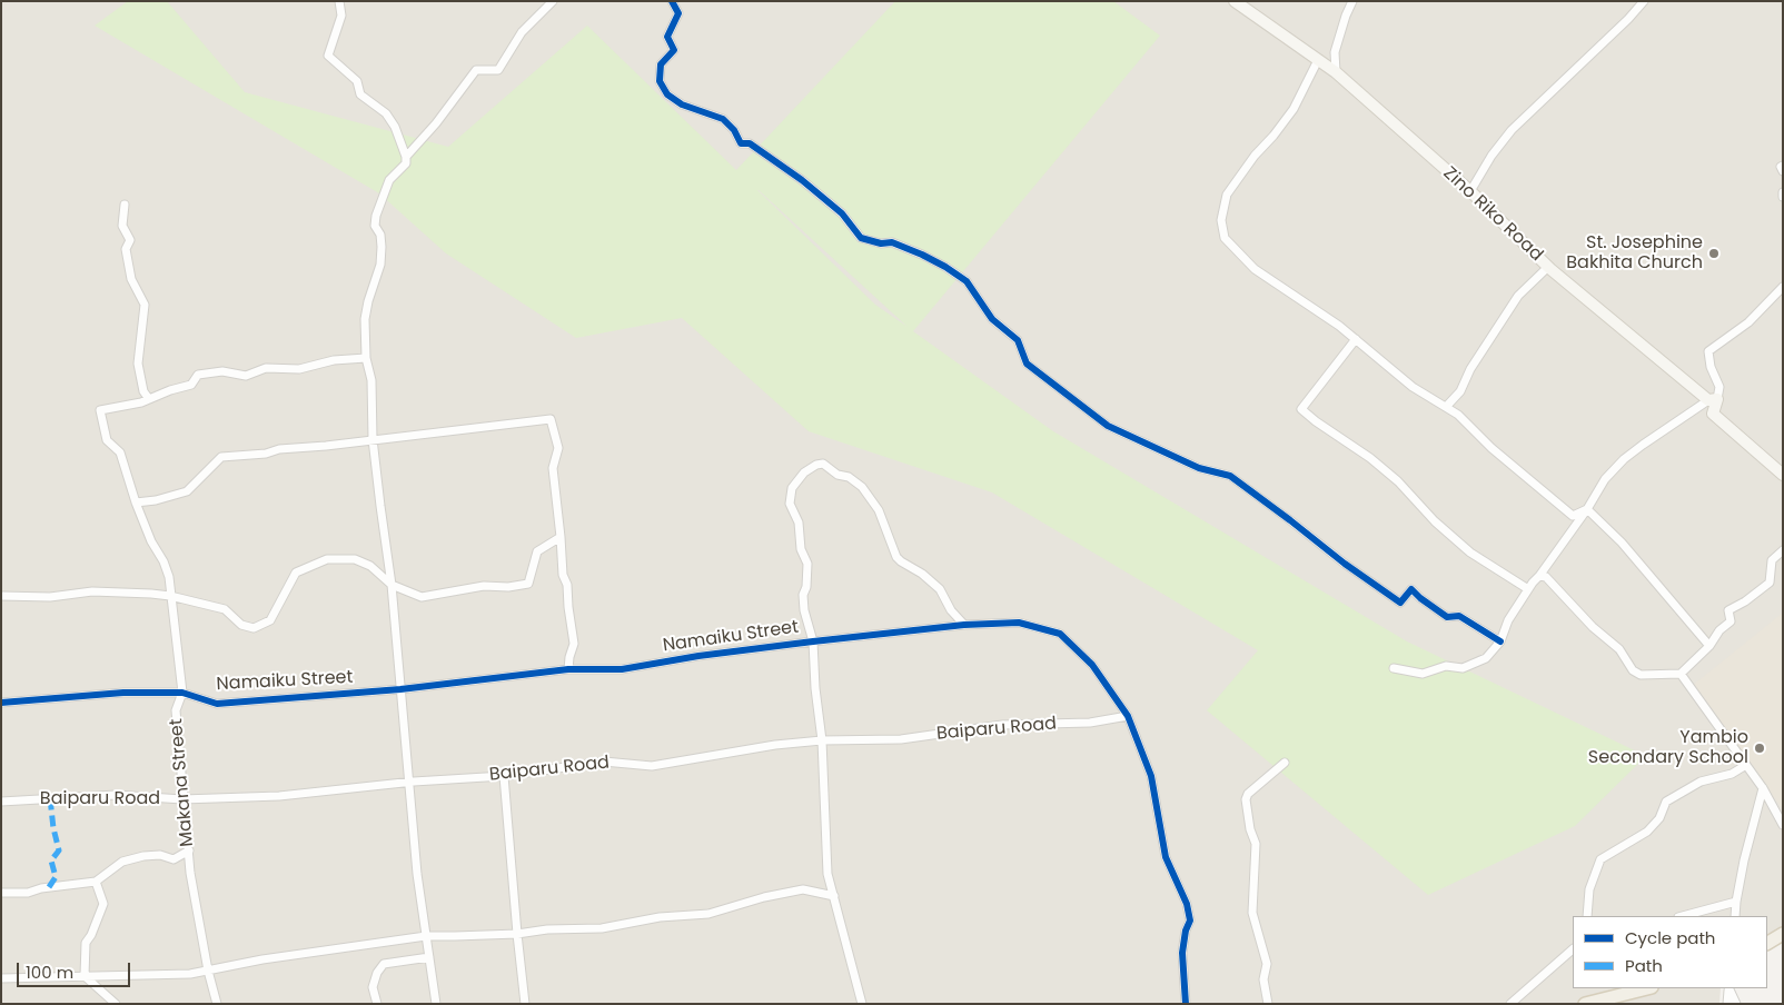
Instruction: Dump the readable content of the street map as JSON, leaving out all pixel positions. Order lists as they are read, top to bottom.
{
  "streets": {
    "street": [
      "Zino Riko Road",
      "Namaiku Street",
      "Baiparu Road",
      "Makana Street"
    ]
  },
  "crossings": [
    ["Namaiku Street", "Baiparu Road"],
    ["Namaiku Street", "Makana Street"],
    ["Baiparu Road", "Makana Street"]
  ],
  "places": ["St. Josephine Bakhita Church", "Yambio Secondary School"],
  "legend": ["Cycle path", "Path"],
  "scale_bar": "100 m"
}
